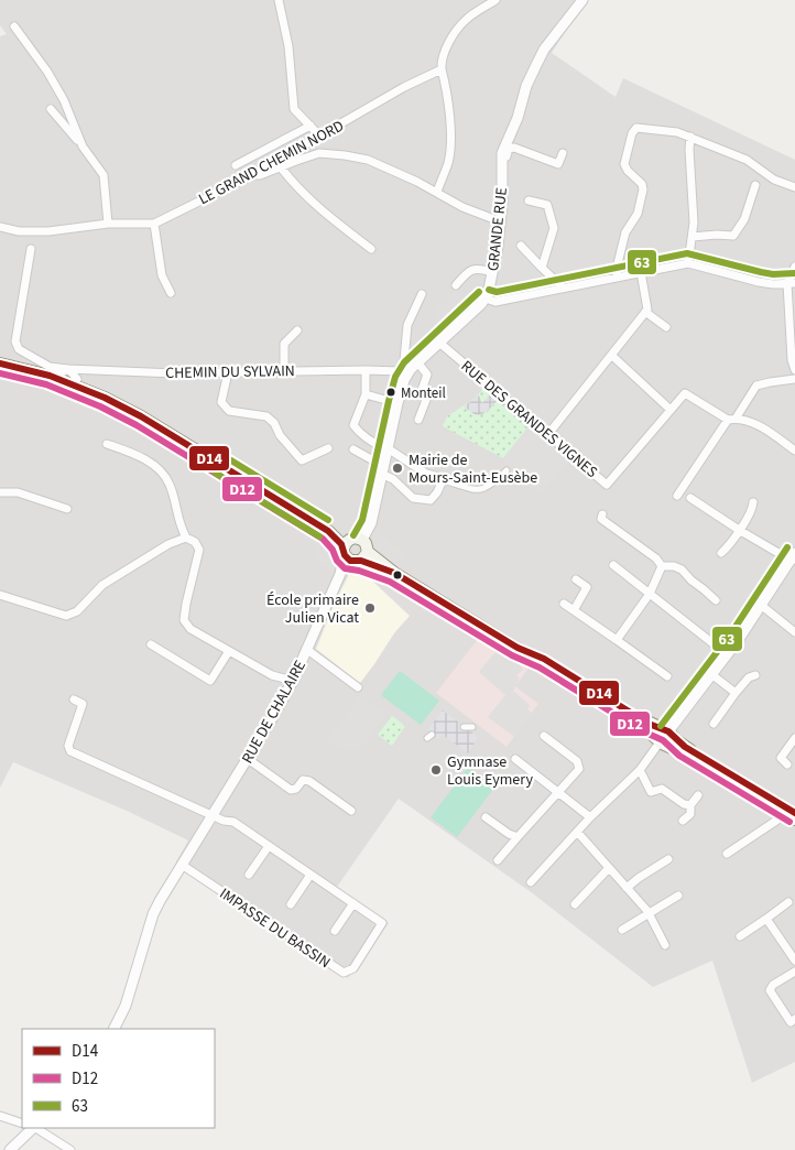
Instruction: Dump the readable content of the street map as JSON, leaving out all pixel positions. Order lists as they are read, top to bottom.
{
  "streets": {
    "street": [
      "LE GRAND CHEMIN NORD",
      "GRANDE RUE",
      "CHEMIN DU SYLVAIN",
      "RUE DES GRANDES VIGNES",
      "RUE DE CHALAIRE",
      "IMPASSE DU BASSIN"
    ]
  },
  "crossings": [
    ["RUE DE CHALAIRE", "IMPASSE DU BASSIN"]
  ],
  "places": [
    "Monteil",
    "Mairie de Mours-Saint-Eusèbe",
    "École primaire Julien Vicat",
    "Gymnase Louis Eymery"
  ],
  "lines": ["transit line 63", "transit line D14", "transit line D12"],
  "legend": ["D14", "D12", "63"]
}
